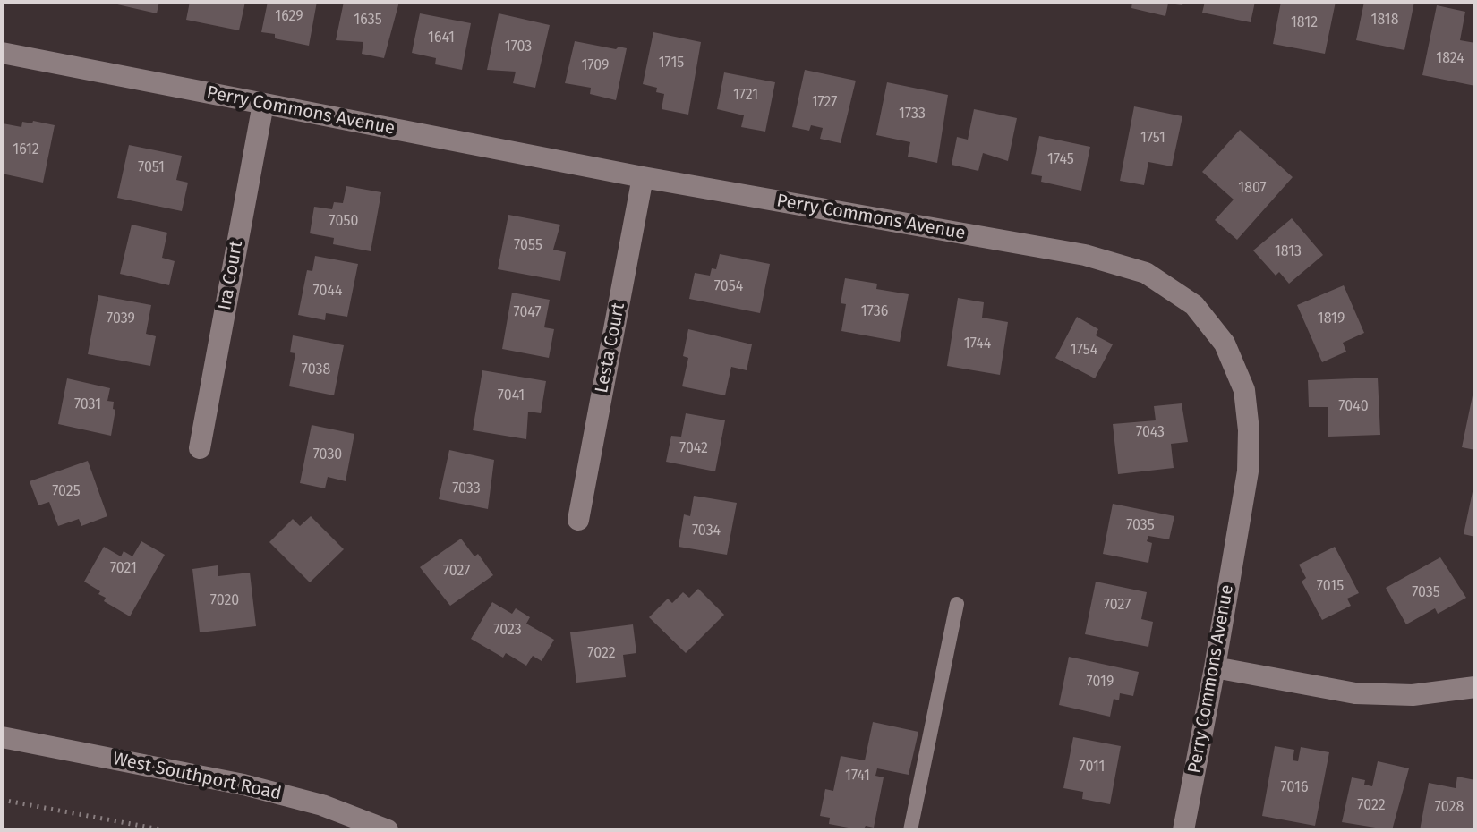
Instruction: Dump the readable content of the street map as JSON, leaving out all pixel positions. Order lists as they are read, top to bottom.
{
  "streets": {
    "street": [
      "Perry Commons Avenue",
      "Ira Court",
      "Lesta Court",
      "West Southport Road"
    ]
  },
  "crossings": [
    ["Perry Commons Avenue", "Ira Court"],
    ["Perry Commons Avenue", "Lesta Court"]
  ],
  "house_numbers": [
    "1629",
    "1635",
    "1818",
    "1812",
    "1641",
    "1703",
    "1824",
    "1715",
    "1709",
    "1721",
    "1727",
    "1733",
    "1751",
    "1612",
    "1745",
    "7051",
    "1807",
    "7050",
    "7055",
    "1813",
    "7054",
    "7044",
    "1736",
    "7047",
    "7039",
    "1819",
    "1744",
    "1754",
    "7038",
    "7041",
    "7031",
    "7040",
    "7043",
    "7042",
    "7030",
    "7033",
    "7025",
    "7035",
    "7034",
    "7021",
    "7027",
    "7015",
    "7035",
    "7020",
    "7027",
    "7023",
    "7022",
    "7019",
    "7011",
    "1741",
    "7016",
    "7022",
    "7028"
  ]
}
